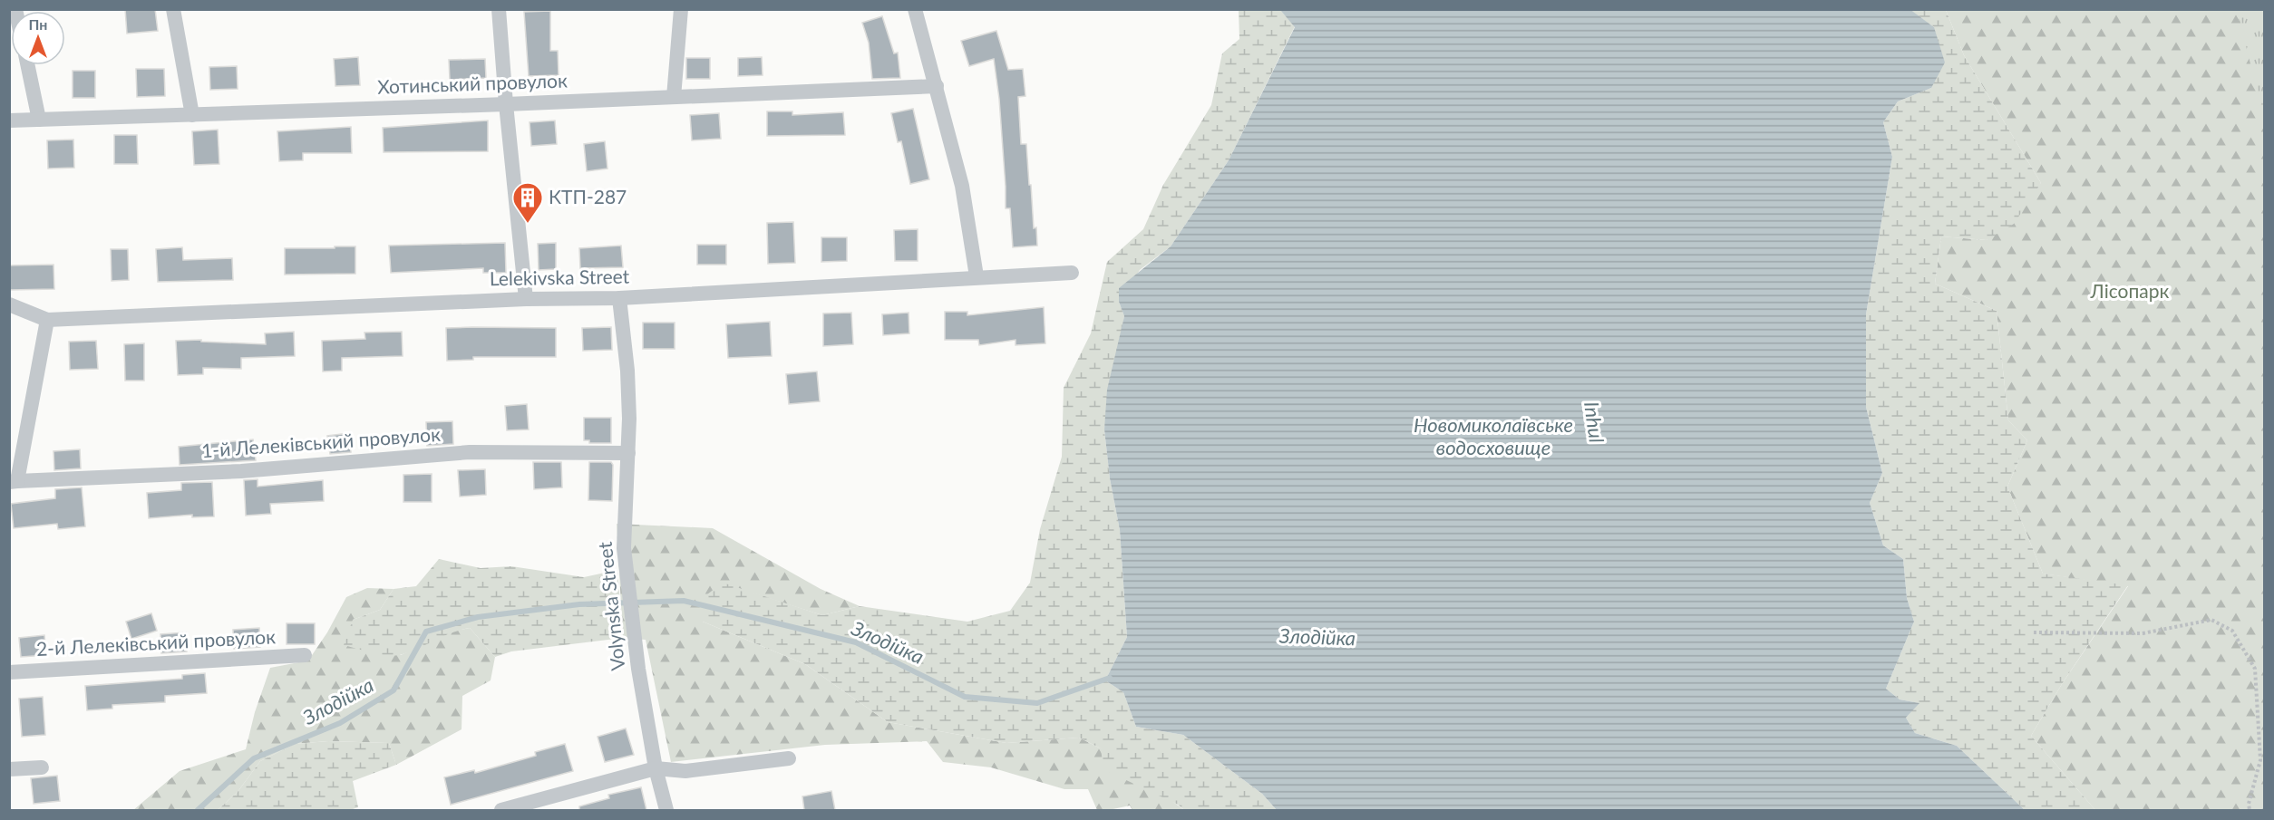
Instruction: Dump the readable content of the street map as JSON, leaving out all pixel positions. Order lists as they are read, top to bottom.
{
  "streets": {
    "street": [
      "Хотинський провулок",
      "Lelekivska Street",
      "1-й Лелеківський провулок",
      "Volynska Street",
      "2-й Лелеківський провулок"
    ]
  },
  "crossings": [
    ["Lelekivska Street", "Volynska Street"],
    ["1-й Лелеківський провулок", "Volynska Street"]
  ],
  "water": ["Inhul", "Новомиколаївське водосховище", "Злодійка"],
  "parks": ["Лісопарк"],
  "places": {
    "building": ["КТП-287"]
  },
  "north": "top"
}
